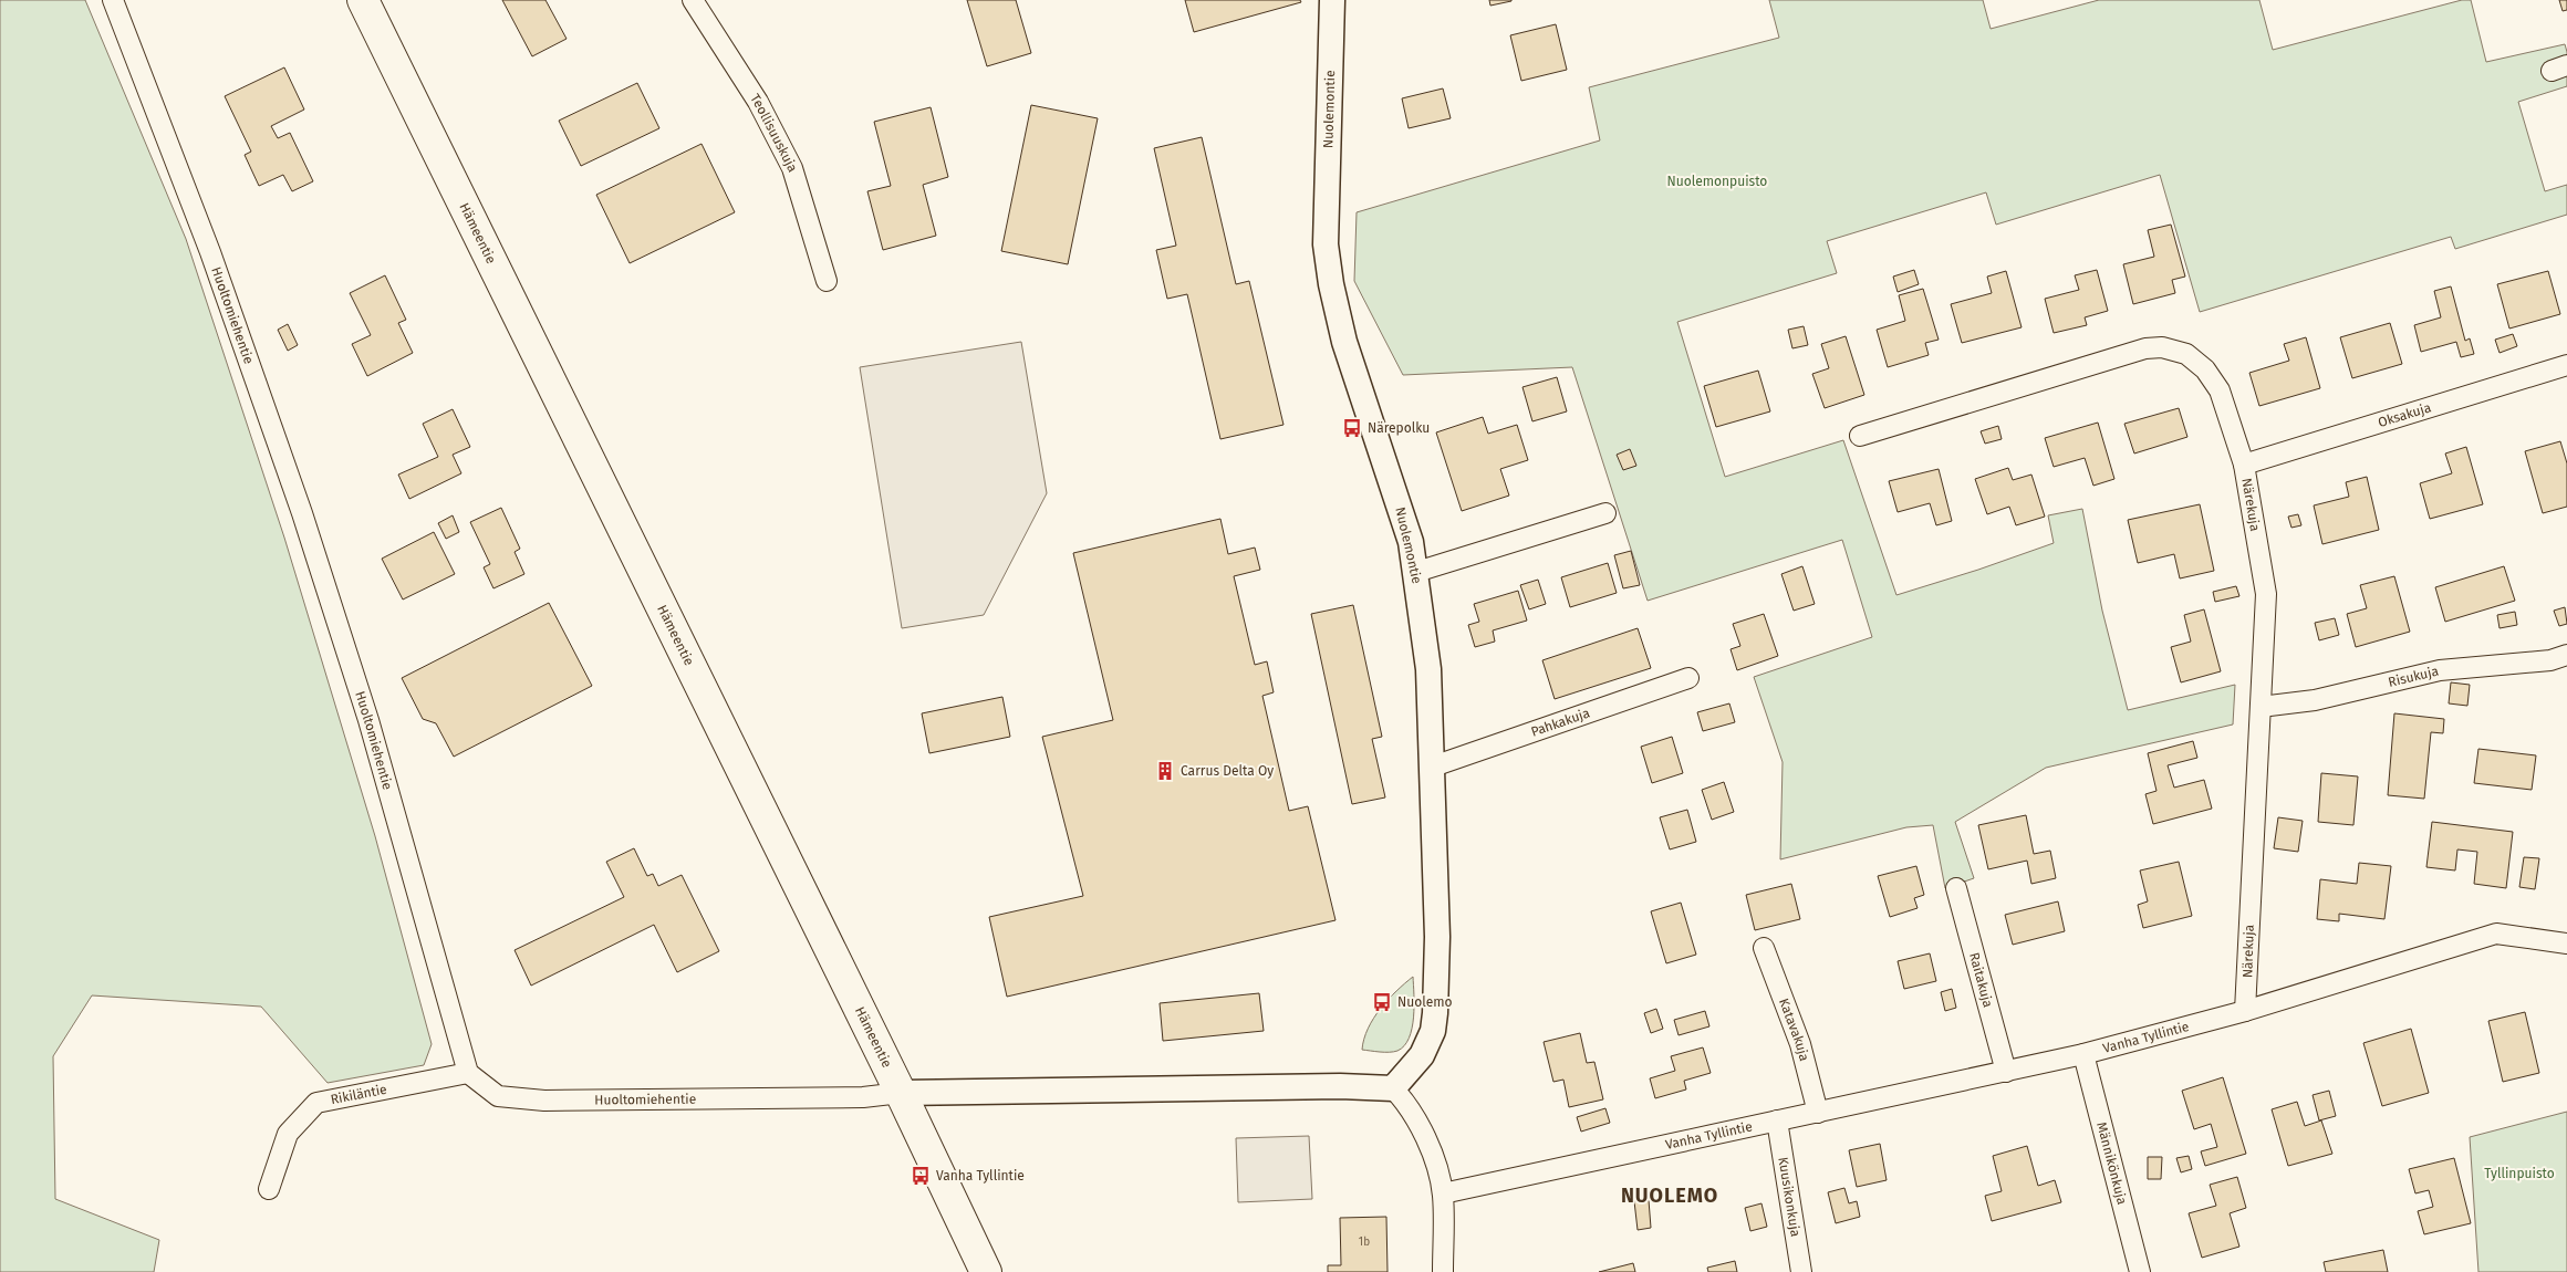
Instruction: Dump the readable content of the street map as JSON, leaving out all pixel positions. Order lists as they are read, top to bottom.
{
  "streets": {
    "highway": ["Hämeentie"],
    "street": [
      "Nuolemontie",
      "Teollisuuskuja",
      "Huoltomiehentie",
      "Oksakuja",
      "Närekuja",
      "Risukuja",
      "Pahkakuja",
      "Raitakuja",
      "Katavakuja",
      "Vanha Tyllintie",
      "Rikiläntie",
      "Männikönkuja",
      "Kuusikonkuja"
    ]
  },
  "crossings": [
    ["Nuolemontie", "Pahkakuja"],
    ["Hämeentie", "Huoltomiehentie"],
    ["Huoltomiehentie", "Rikiläntie"],
    ["Oksakuja", "Närekuja"],
    ["Närekuja", "Risukuja"],
    ["Närekuja", "Vanha Tyllintie"],
    ["Raitakuja", "Vanha Tyllintie"],
    ["Katavakuja", "Vanha Tyllintie"],
    ["Vanha Tyllintie", "Männikönkuja"],
    ["Vanha Tyllintie", "Kuusikonkuja"]
  ],
  "districts": ["NUOLEMO"],
  "parks": ["Nuolemonpuisto", "Tyllinpuisto"],
  "places": {
    "bus stop": ["Närepolku", "Nuolemo", "Vanha Tyllintie"],
    "building": ["Carrus Delta Oy"]
  },
  "house_numbers": ["1b"]
}
